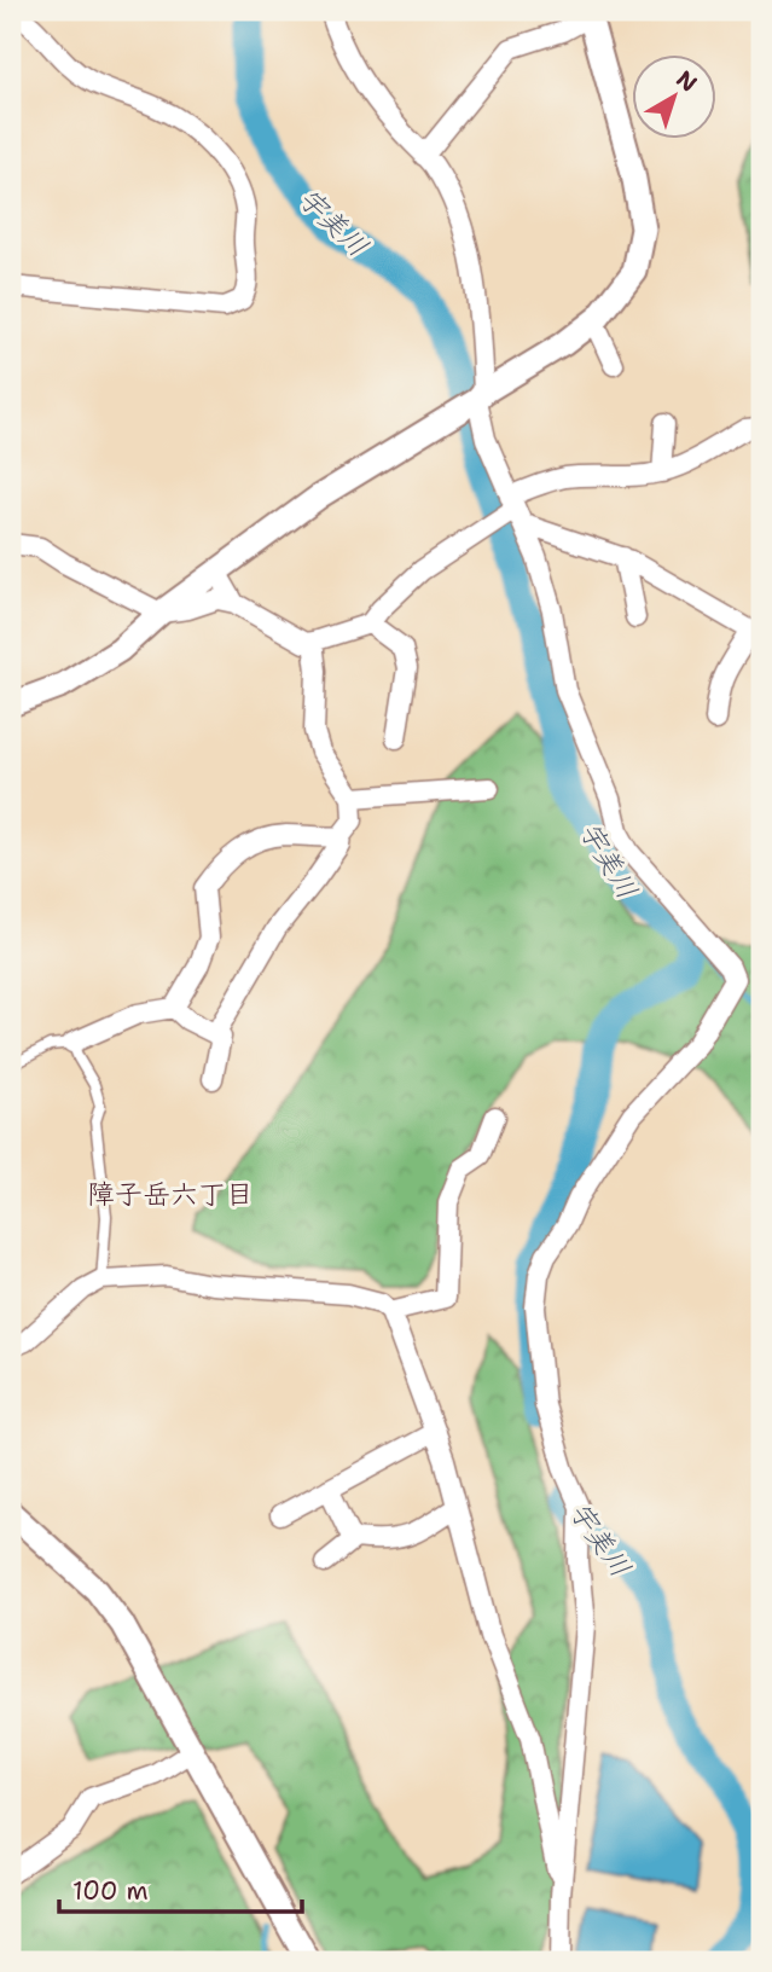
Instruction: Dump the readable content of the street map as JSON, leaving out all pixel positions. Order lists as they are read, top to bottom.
{
  "districts": ["障子岳六丁目"],
  "water": ["宇美川"],
  "scale_bar": "100 m",
  "north": "top right"
}
